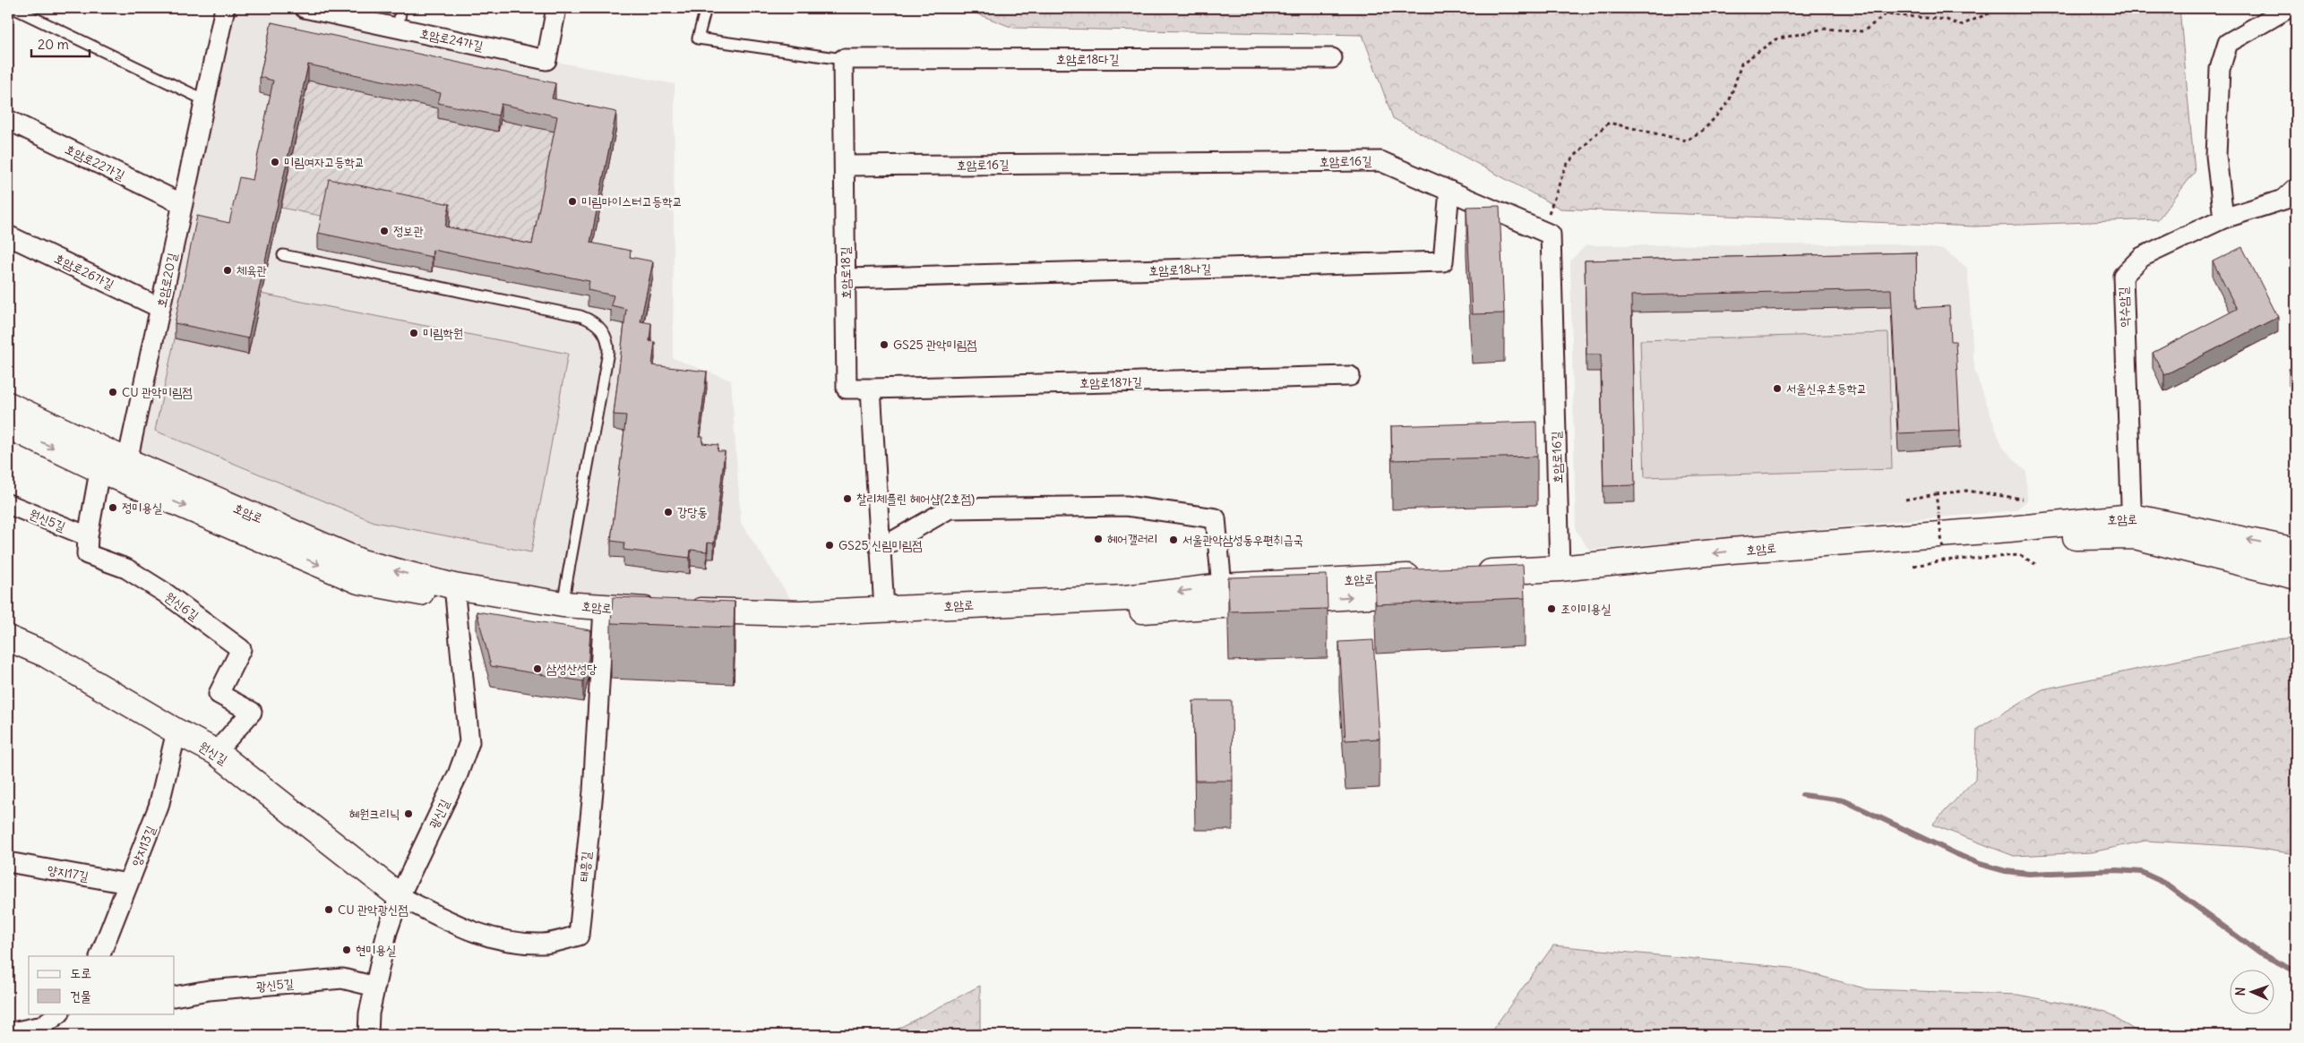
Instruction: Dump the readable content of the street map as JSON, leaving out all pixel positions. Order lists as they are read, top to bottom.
{
  "streets": {
    "main road": ["호암로", "원신길"],
    "street": [
      "호암로24가길",
      "호암로18다길",
      "호암로16길",
      "호암로22가길",
      "호암로18나길",
      "호암로26가길",
      "호암로18길",
      "호암로20길",
      "약수암길",
      "호암로18가길",
      "원신5길",
      "원신6길",
      "광신길",
      "양지13길",
      "태흥길",
      "양지17길",
      "광신5길"
    ]
  },
  "crossings": [
    ["호암로18다길", "호암로18길"],
    ["호암로16길", "호암로18나길"],
    ["호암로16길", "호암로18길"],
    ["호암로16길", "호암로"],
    ["호암로22가길", "호암로20길"],
    ["호암로18나길", "호암로18길"],
    ["호암로26가길", "호암로20길"],
    ["호암로18길", "호암로18가길"],
    ["호암로20길", "호암로"],
    ["약수암길", "호암로"],
    ["호암로", "원신6길"],
    ["호암로", "광신길"],
    ["호암로", "태흥길"],
    ["원신5길", "원신6길"],
    ["원신6길", "원신길"],
    ["원신길", "광신길"],
    ["원신길", "양지13길"],
    ["원신길", "태흥길"],
    ["광신길", "태흥길"],
    ["광신길", "광신5길"],
    ["양지13길", "양지17길"]
  ],
  "places": [
    "미림여자고등학교",
    "미림마이스터고등학교",
    "정보관",
    "체육관",
    "미림학원",
    "GS25 관악미림점",
    "서울신우초등학교",
    "CU 관악미림점",
    "찰리체플린 헤어샵(2호점)",
    "정미용실",
    "강당동",
    "헤어갤러리",
    "서울관악삼성동우편취급국",
    "GS25 신림미림점",
    "조이미용실",
    "삼성산성당",
    "혜원크리닉",
    "CU 관악광신점",
    "현미용실"
  ],
  "legend": ["도로", "건물"],
  "scale_bar": "20 m",
  "north": "left"
}
